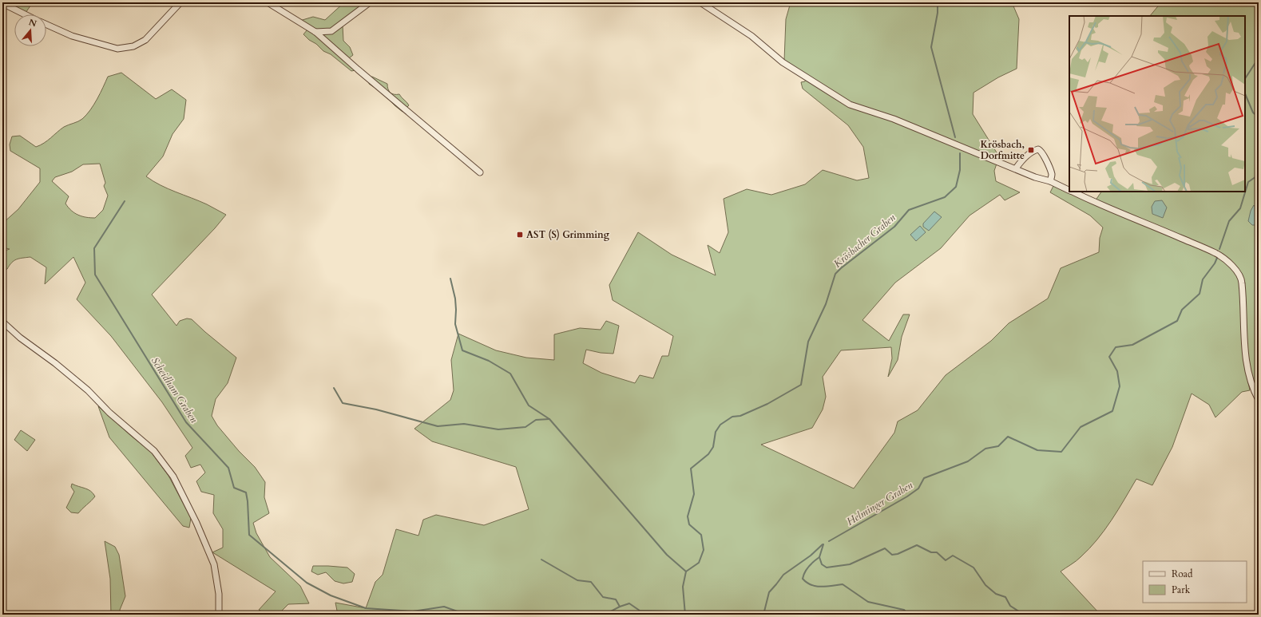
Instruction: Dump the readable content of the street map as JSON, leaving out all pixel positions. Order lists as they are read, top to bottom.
{
  "water": ["Krösbacher Graben", "Scheidham Graben", "Helminger Graben"],
  "places": {
    "transit": ["Krösbach, Dorfmitte", "AST (S) Grimming"]
  },
  "legend": ["Road", "Park"],
  "north": "top"
}
